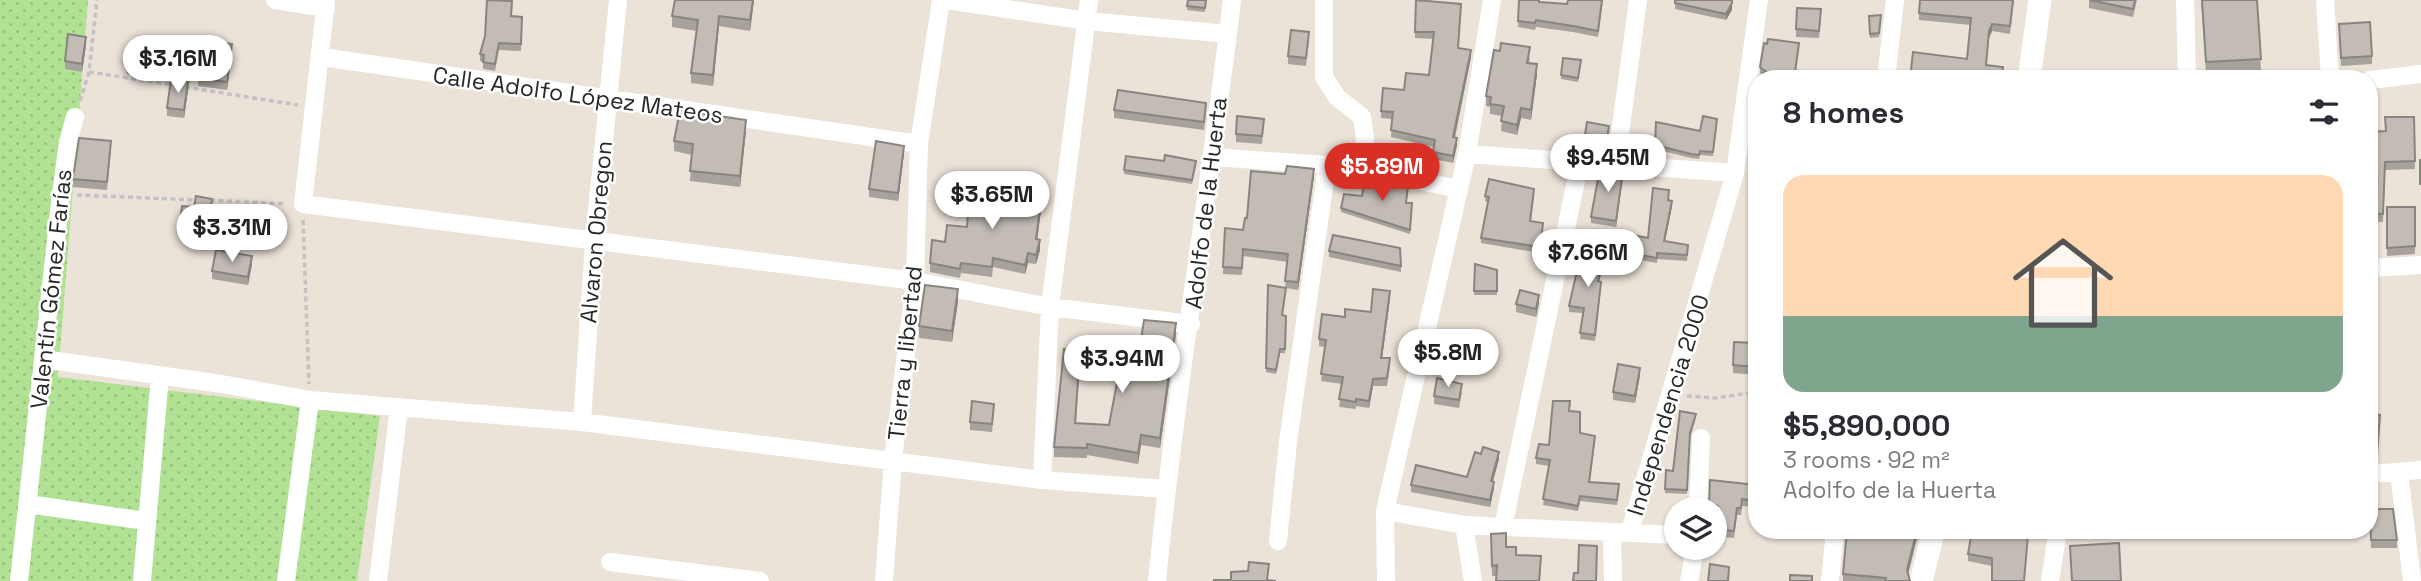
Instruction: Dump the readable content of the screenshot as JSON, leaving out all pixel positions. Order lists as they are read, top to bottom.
{
  "streets": {
    "street": [
      "Calle Adolfo López Mateos",
      "Adolfo de la Huerta",
      "Alvaron Obregon",
      "Valentín Gómez Farías",
      "Tierra y libertad",
      "Independencia 2000"
    ]
  },
  "crossings": [
    ["Calle Adolfo López Mateos", "Alvaron Obregon"],
    ["Calle Adolfo López Mateos", "Tierra y libertad"]
  ],
  "page": {
    "price": [
      "$3.16M",
      "$9.45M",
      "$5.89M",
      "$3.65M",
      "$3.31M",
      "$7.66M",
      "$5.8M",
      "$3.94M"
    ],
    "heading": "8 homes",
    "list": [
      {
        "name": "$5,890,000",
        "note": "3 rooms · 92 m² · Adolfo de la Huerta"
      }
    ]
  }
}
